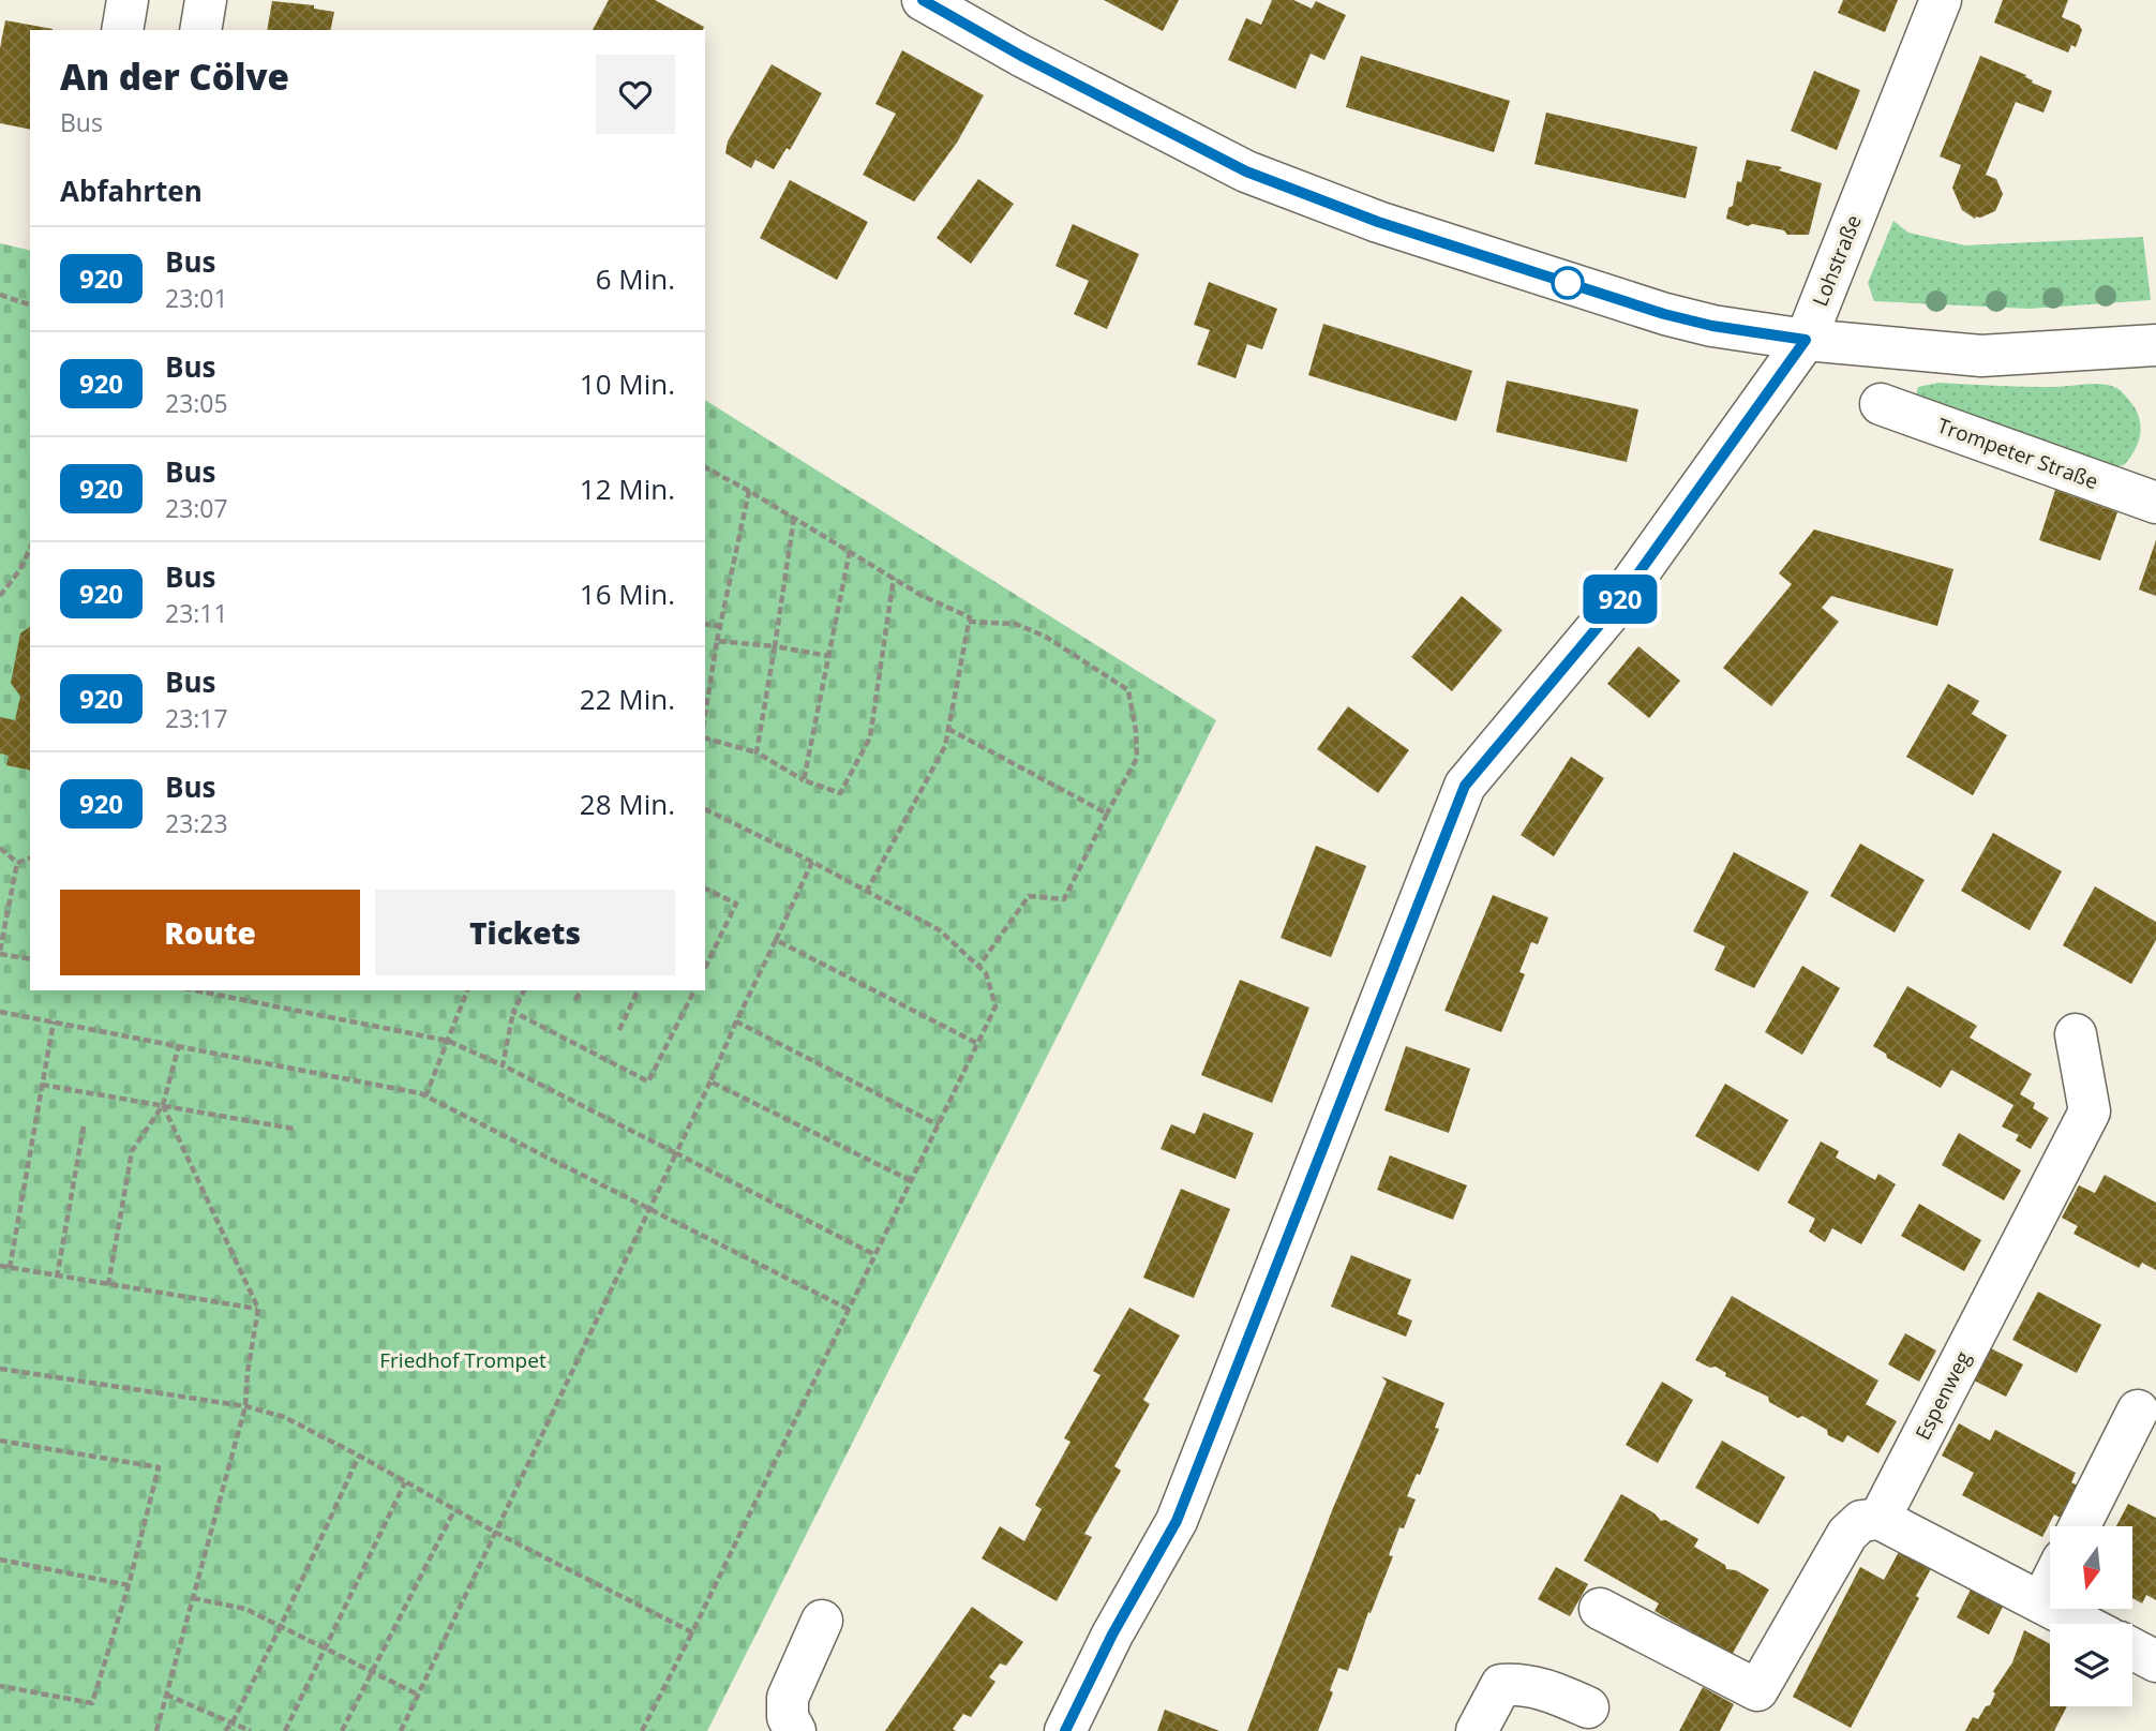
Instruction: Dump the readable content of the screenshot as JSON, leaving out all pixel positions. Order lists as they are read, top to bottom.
{
  "streets": {
    "street": ["Lohstraße", "Trompeter Straße", "Espenweg"]
  },
  "parks": ["Friedhof Trompet"],
  "lines": ["bus line 920"],
  "north": "bottom",
  "page": {
    "on_map": "920",
    "heading": [
      ["An der Cölve", "Bus"],
      "Abfahrten"
    ],
    "list": [
      {
        "mark": "920",
        "name": "Bus",
        "note": "23:01",
        "value": "6 Min."
      },
      {
        "mark": "920",
        "name": "Bus",
        "note": "23:05",
        "value": "10 Min."
      },
      {
        "mark": "920",
        "name": "Bus",
        "note": "23:07",
        "value": "12 Min."
      },
      {
        "mark": "920",
        "name": "Bus",
        "note": "23:11",
        "value": "16 Min."
      },
      {
        "mark": "920",
        "name": "Bus",
        "note": "23:17",
        "value": "22 Min."
      },
      {
        "mark": "920",
        "name": "Bus",
        "note": "23:23",
        "value": "28 Min."
      }
    ],
    "buttons": ["Route", "Tickets"]
  }
}
